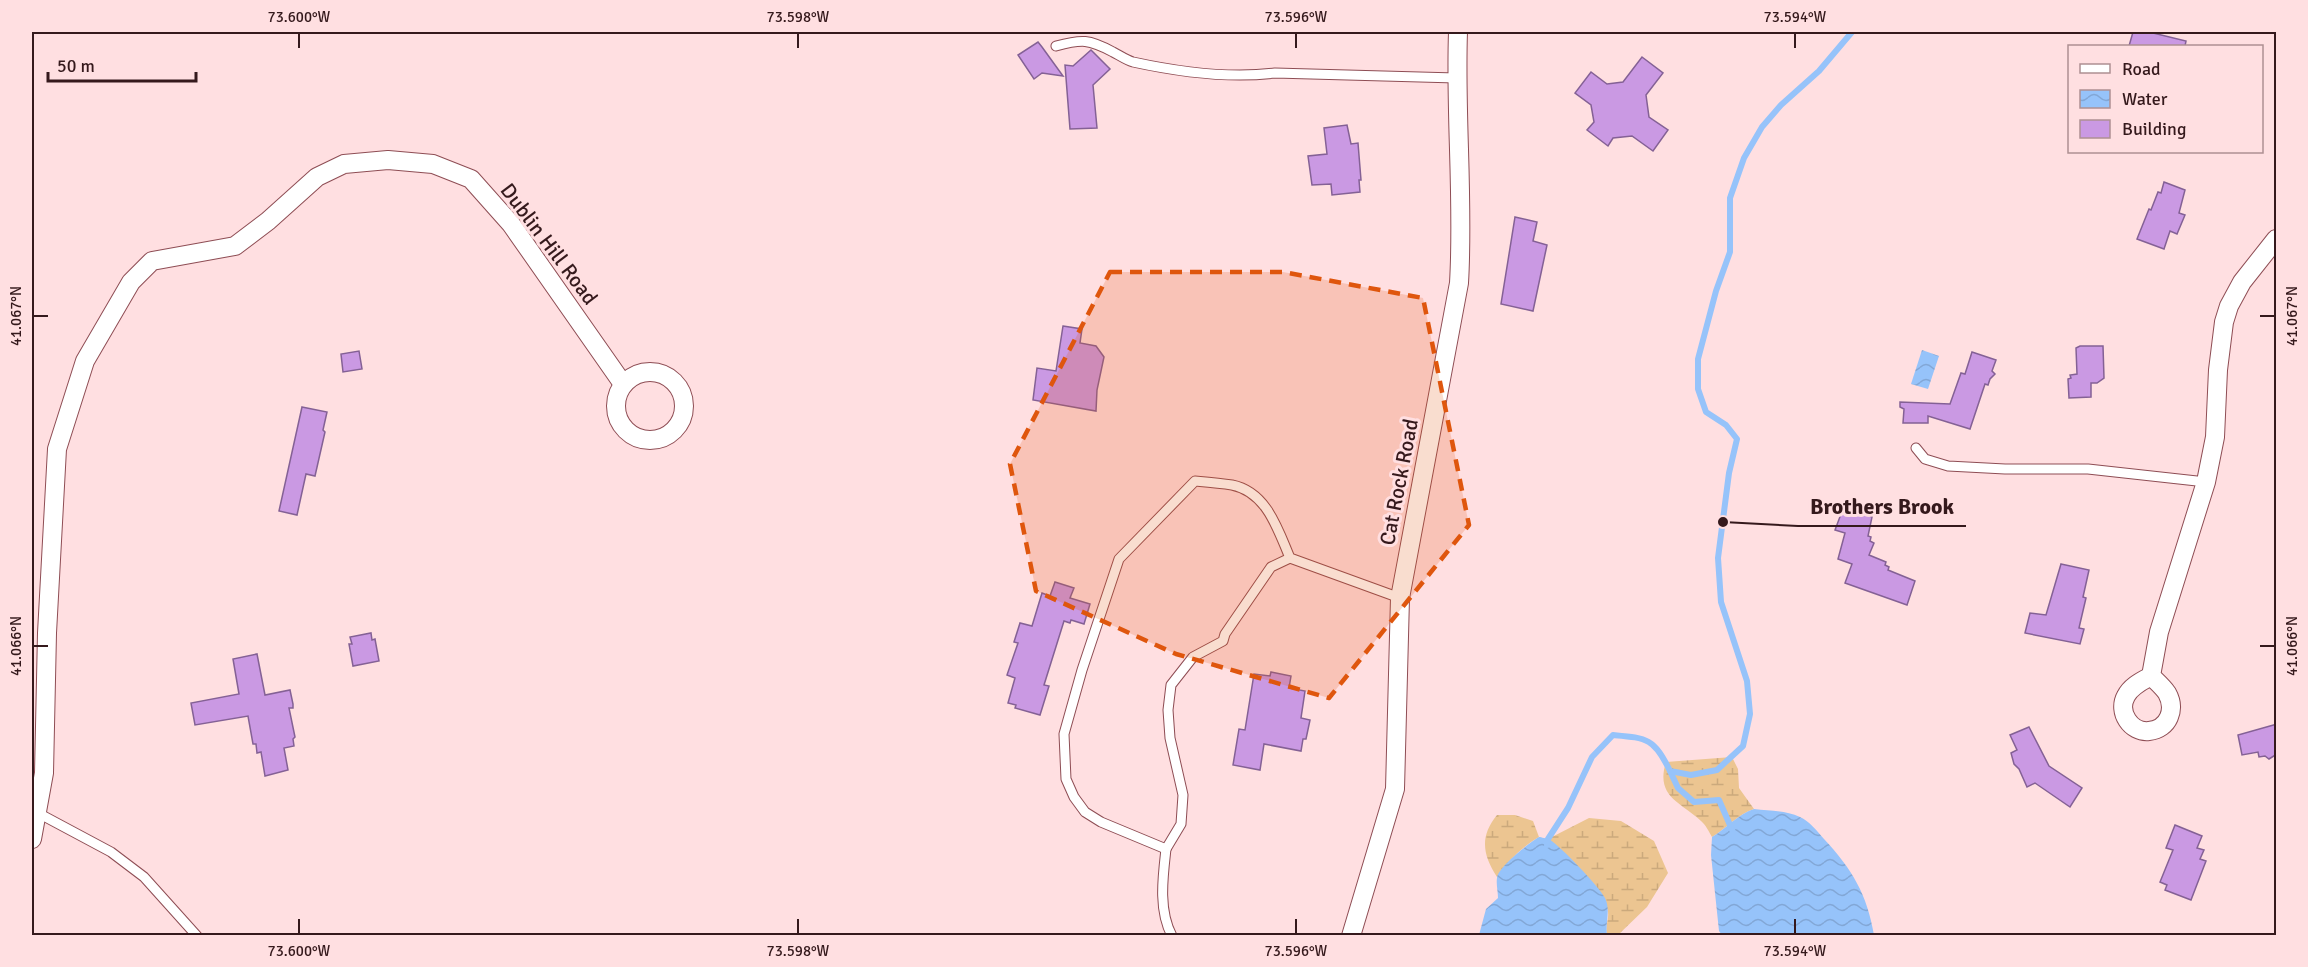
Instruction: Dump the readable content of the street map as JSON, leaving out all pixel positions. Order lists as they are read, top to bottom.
{
  "streets": {
    "street": ["Dublin Hill Road", "Cat Rock Road"]
  },
  "places": ["Brothers Brook"],
  "legend": ["Road", "Water", "Building"],
  "scale_bar": "50 m",
  "coordinates": [
    "73.600°W",
    "73.598°W",
    "73.596°W",
    "73.594°W",
    "41.067°N",
    "41.066°N"
  ]
}
